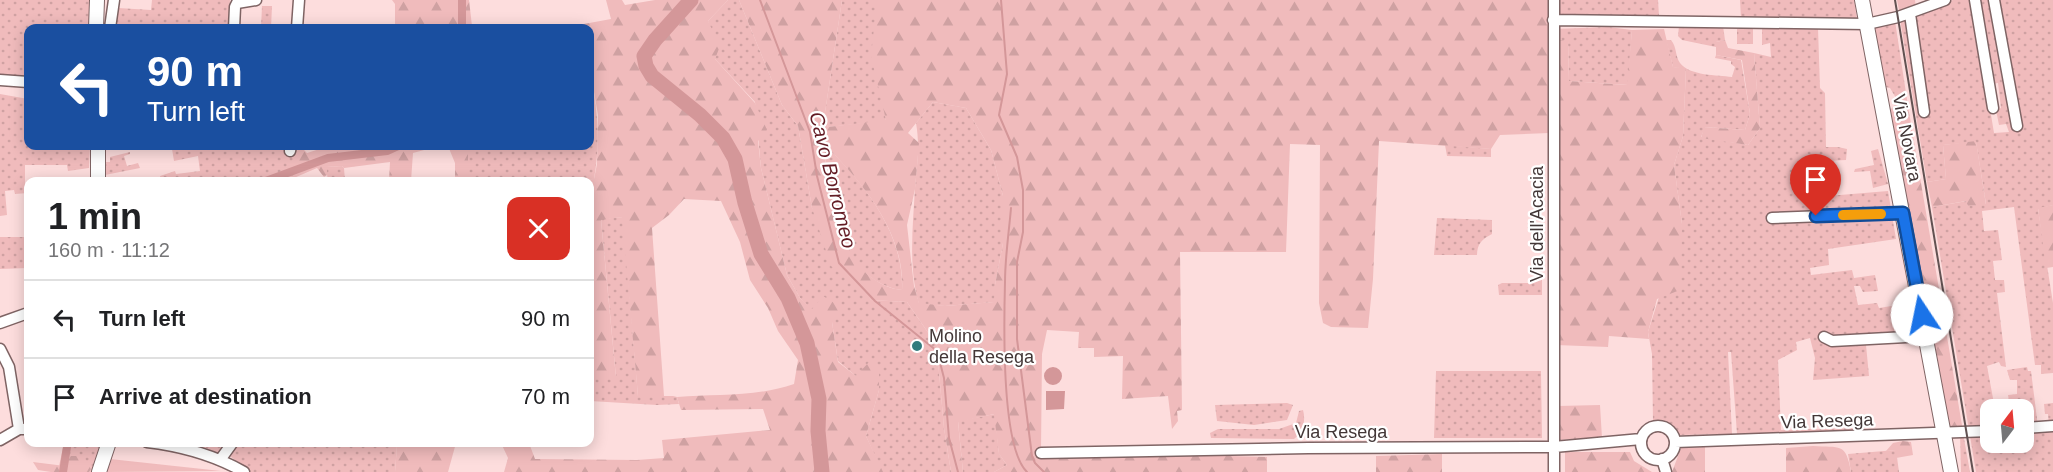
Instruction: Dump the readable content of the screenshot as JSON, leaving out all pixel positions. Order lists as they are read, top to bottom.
{
  "streets": {
    "main road": ["Via Novara"],
    "street": ["Via dell'Acacia", "Via Resega"]
  },
  "crossings": [
    ["Via Novara", "Via Resega"],
    ["Via dell'Acacia", "Via Resega"]
  ],
  "water": ["Cavo Borromeo"],
  "places": ["Molino della Resega"],
  "north": "top",
  "page": {
    "turn": ["90 m", "Turn left"],
    "heading": ["1 min", "160 m · 11:12"],
    "list": [
      {
        "name": "Turn left",
        "value": "90 m"
      },
      {
        "name": "Arrive at destination",
        "value": "70 m"
      }
    ]
  }
}
